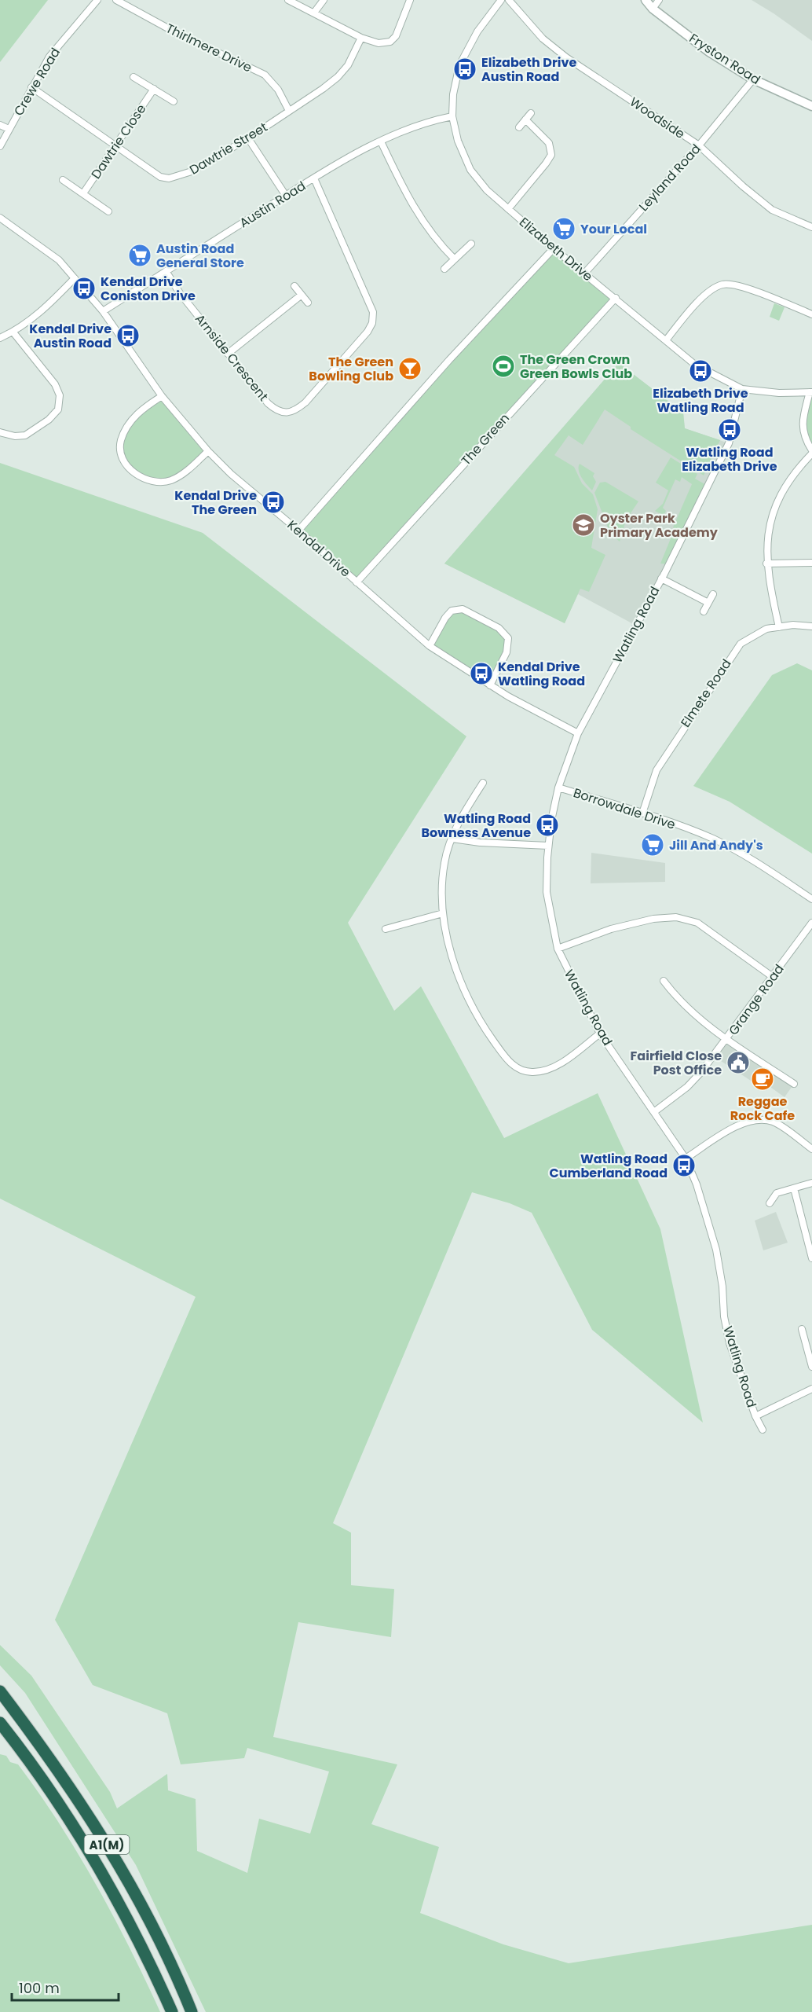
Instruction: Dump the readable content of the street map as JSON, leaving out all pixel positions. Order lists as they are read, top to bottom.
{
  "streets": {
    "highway": ["A1(M)"],
    "street": [
      "Thirlmere Drive",
      "Fryston Road",
      "Crewe Road",
      "Woodside",
      "Dawtrie Close",
      "Dawtrie Street",
      "Leyland Road",
      "Austin Road",
      "Elizabeth Drive",
      "Arnside Crescent",
      "The Green",
      "Kendal Drive",
      "Watling Road",
      "Elmete Road",
      "Borrowdale Drive",
      "Grange Road"
    ]
  },
  "crossings": [
    ["Thirlmere Drive", "Dawtrie Street"],
    ["Fryston Road", "Leyland Road"],
    ["Crewe Road", "Dawtrie Street"],
    ["Woodside", "Leyland Road"],
    ["Dawtrie Close", "Dawtrie Street"],
    ["Leyland Road", "Elizabeth Drive"],
    ["Austin Road", "Elizabeth Drive"],
    ["Austin Road", "Arnside Crescent"],
    ["Austin Road", "Kendal Drive"],
    ["Elizabeth Drive", "The Green"],
    ["Elizabeth Drive", "Watling Road"],
    ["The Green", "Kendal Drive"],
    ["Kendal Drive", "Watling Road"],
    ["Watling Road", "Borrowdale Drive"],
    ["Watling Road", "Grange Road"],
    ["Elmete Road", "Borrowdale Drive"]
  ],
  "places": {
    "bus stop": [
      "Elizabeth Drive Austin Road",
      "Kendal Drive Coniston Drive",
      "Kendal Drive Austin Road",
      "Elizabeth Drive Watling Road",
      "Watling Road Elizabeth Drive",
      "Kendal Drive The Green",
      "Kendal Drive Watling Road",
      "Watling Road Bowness Avenue",
      "Watling Road Cumberland Road"
    ],
    "supermarket": ["Your Local", "Austin Road General Store", "Jill And Andy's"],
    "sports": ["The Green Crown Green Bowls Club"],
    "bar": ["The Green Bowling Club"],
    "school or university": ["Oyster Park Primary Academy"],
    "public building": ["Fairfield Close Post Office"],
    "cafe": ["Reggae Rock Cafe"]
  },
  "scale_bar": "100 m"
}
